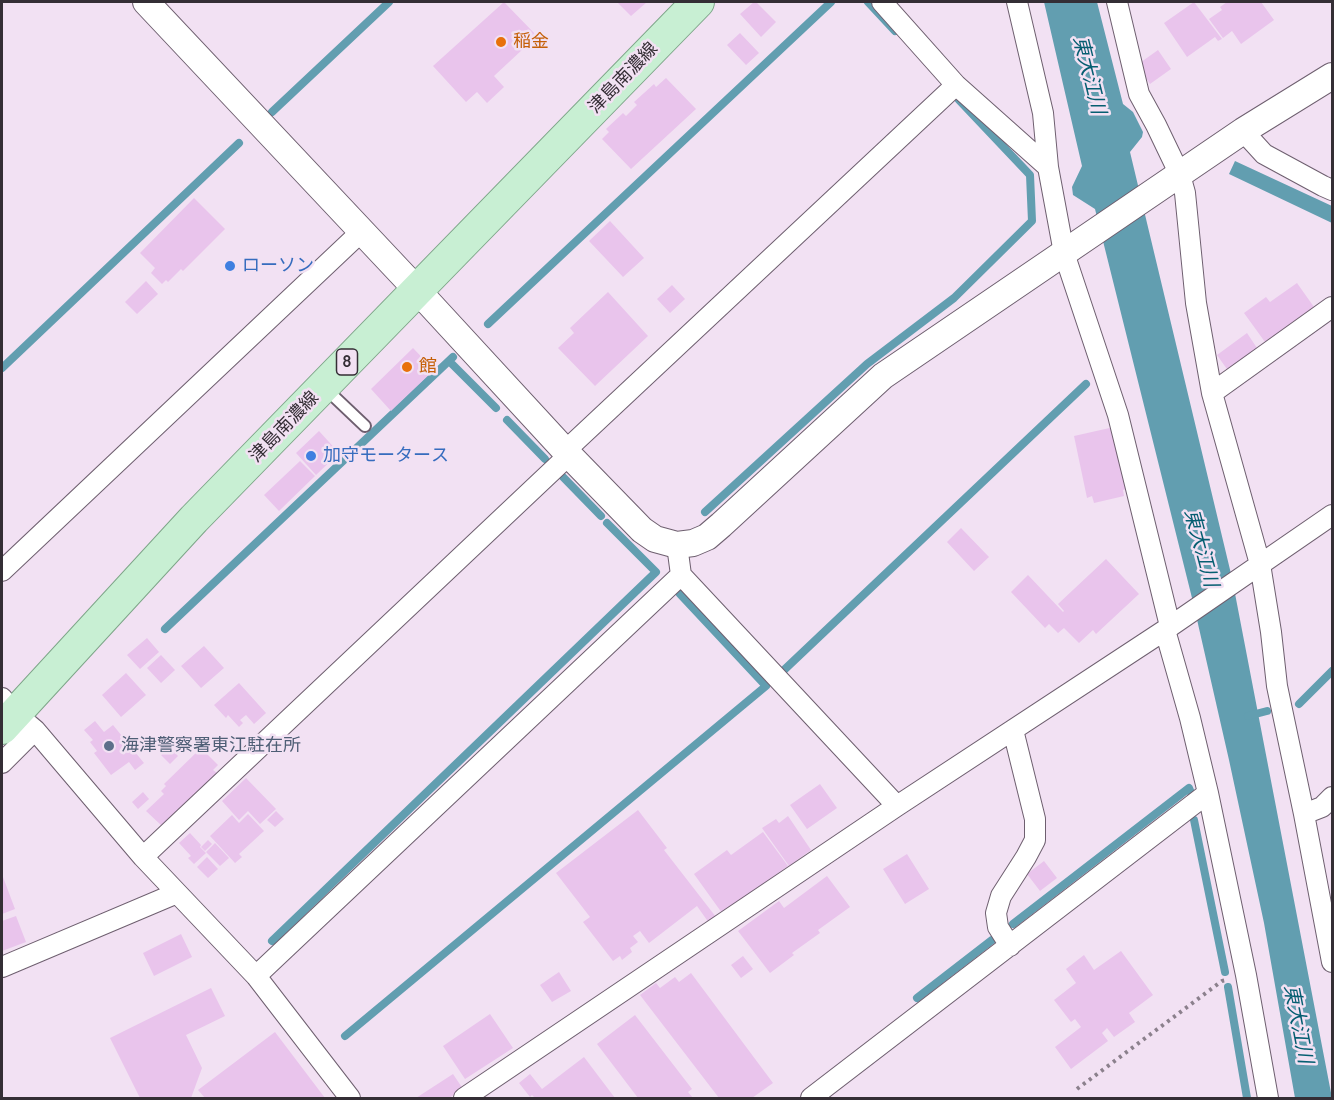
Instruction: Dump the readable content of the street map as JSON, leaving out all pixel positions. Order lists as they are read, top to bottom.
{
  "streets": {
    "main road": ["津島南濃線", "8"]
  },
  "water": ["東大江川"],
  "places": [
    "稲金",
    "ローソン",
    "館",
    "加守モータース",
    "海津警察署東江駐在所"
  ]
}
